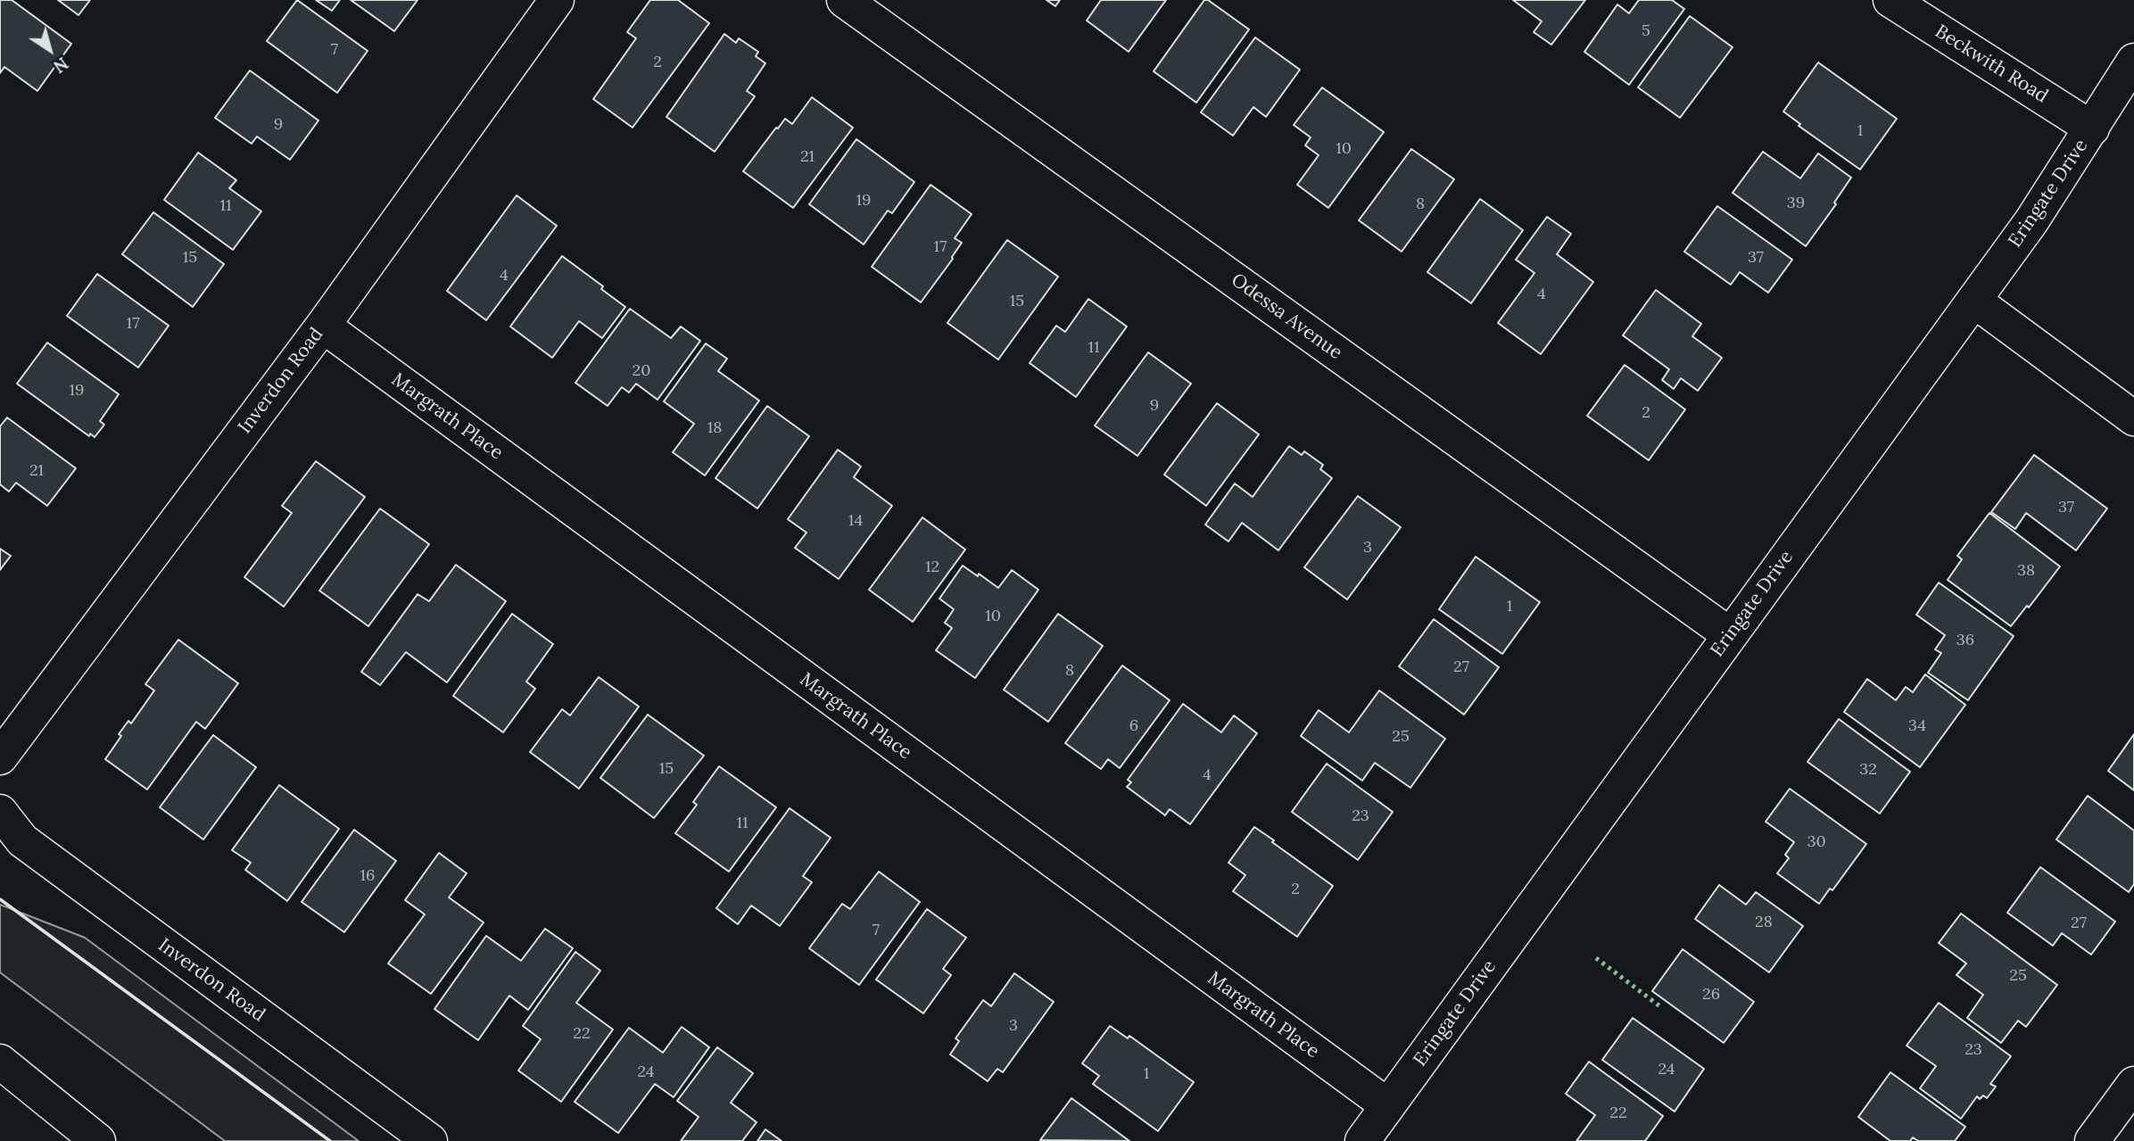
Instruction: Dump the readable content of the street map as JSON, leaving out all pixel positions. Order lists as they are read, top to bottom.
{
  "streets": {
    "main road": [
      "Beckwith Road",
      "Eringate Drive",
      "Odessa Avenue",
      "Inverdon Road",
      "Margrath Place"
    ]
  },
  "crossings": [
    ["Beckwith Road", "Eringate Drive"],
    ["Eringate Drive", "Odessa Avenue"],
    ["Eringate Drive", "Margrath Place"],
    ["Inverdon Road", "Margrath Place"]
  ],
  "house_numbers": [
    "5",
    "7",
    "2",
    "9",
    "1",
    "10",
    "21",
    "19",
    "39",
    "8",
    "11",
    "17",
    "15",
    "37",
    "4",
    "4",
    "15",
    "17",
    "11",
    "20",
    "19",
    "9",
    "2",
    "18",
    "21",
    "37",
    "14",
    "3",
    "12",
    "38",
    "1",
    "10",
    "36",
    "27",
    "8",
    "6",
    "34",
    "25",
    "15",
    "32",
    "4",
    "23",
    "11",
    "30",
    "16",
    "2",
    "28",
    "27",
    "7",
    "25",
    "26",
    "3",
    "22",
    "23",
    "24",
    "24",
    "1",
    "22"
  ],
  "north": "bottom right"
}
